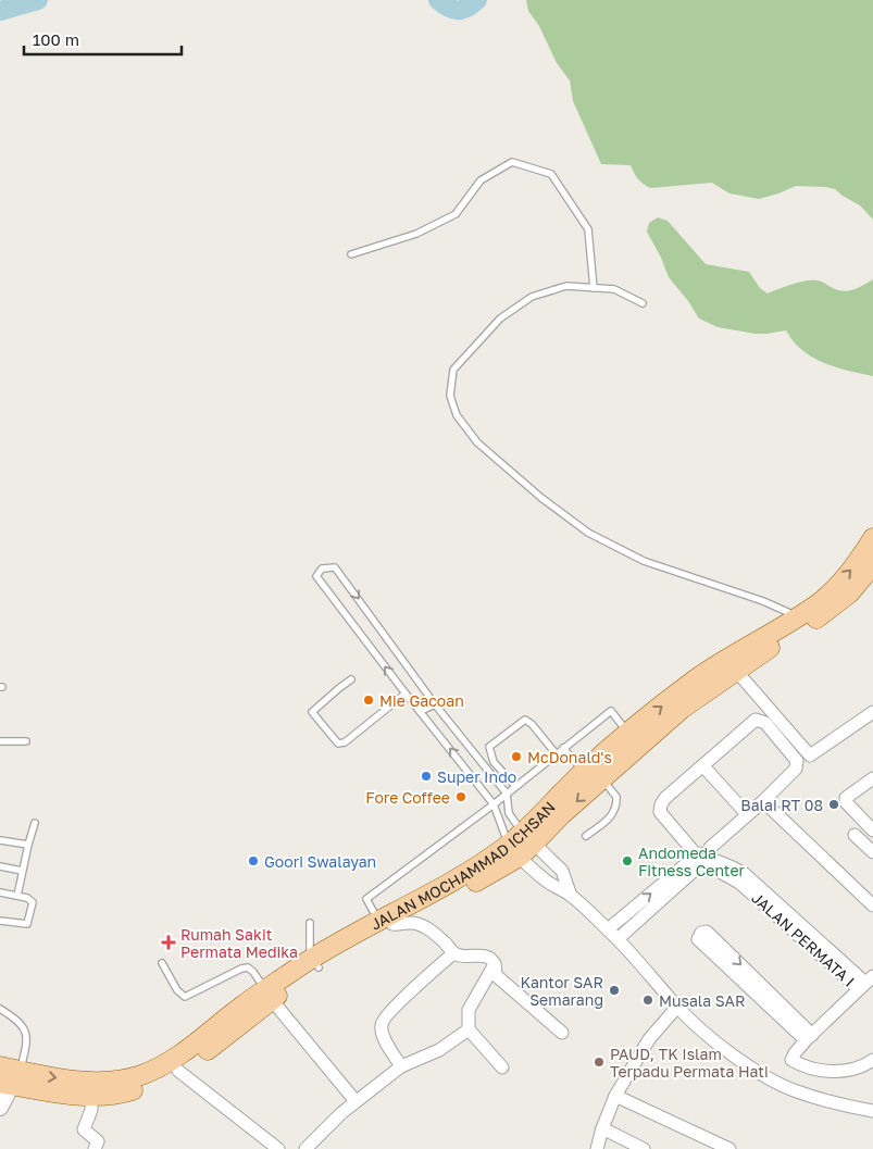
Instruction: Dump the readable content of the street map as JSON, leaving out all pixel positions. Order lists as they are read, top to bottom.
{
  "streets": {
    "main road": ["JALAN MOCHAMMAD ICHSAN"],
    "street": ["JALAN PERMATA I"]
  },
  "places": {
    "other": [
      "Mie Gacoan",
      "McDonald's",
      "Super Indo",
      "Fore Coffee",
      "Balai RT 08",
      "Goori Swalayan",
      "Andomeda Fitness Center",
      "Kantor SAR Semarang",
      "Musala SAR",
      "PAUD, TK Islam Terpadu Permata Hati"
    ],
    "health": ["Rumah Sakit Permata Medika"]
  },
  "scale_bar": "100 m"
}
